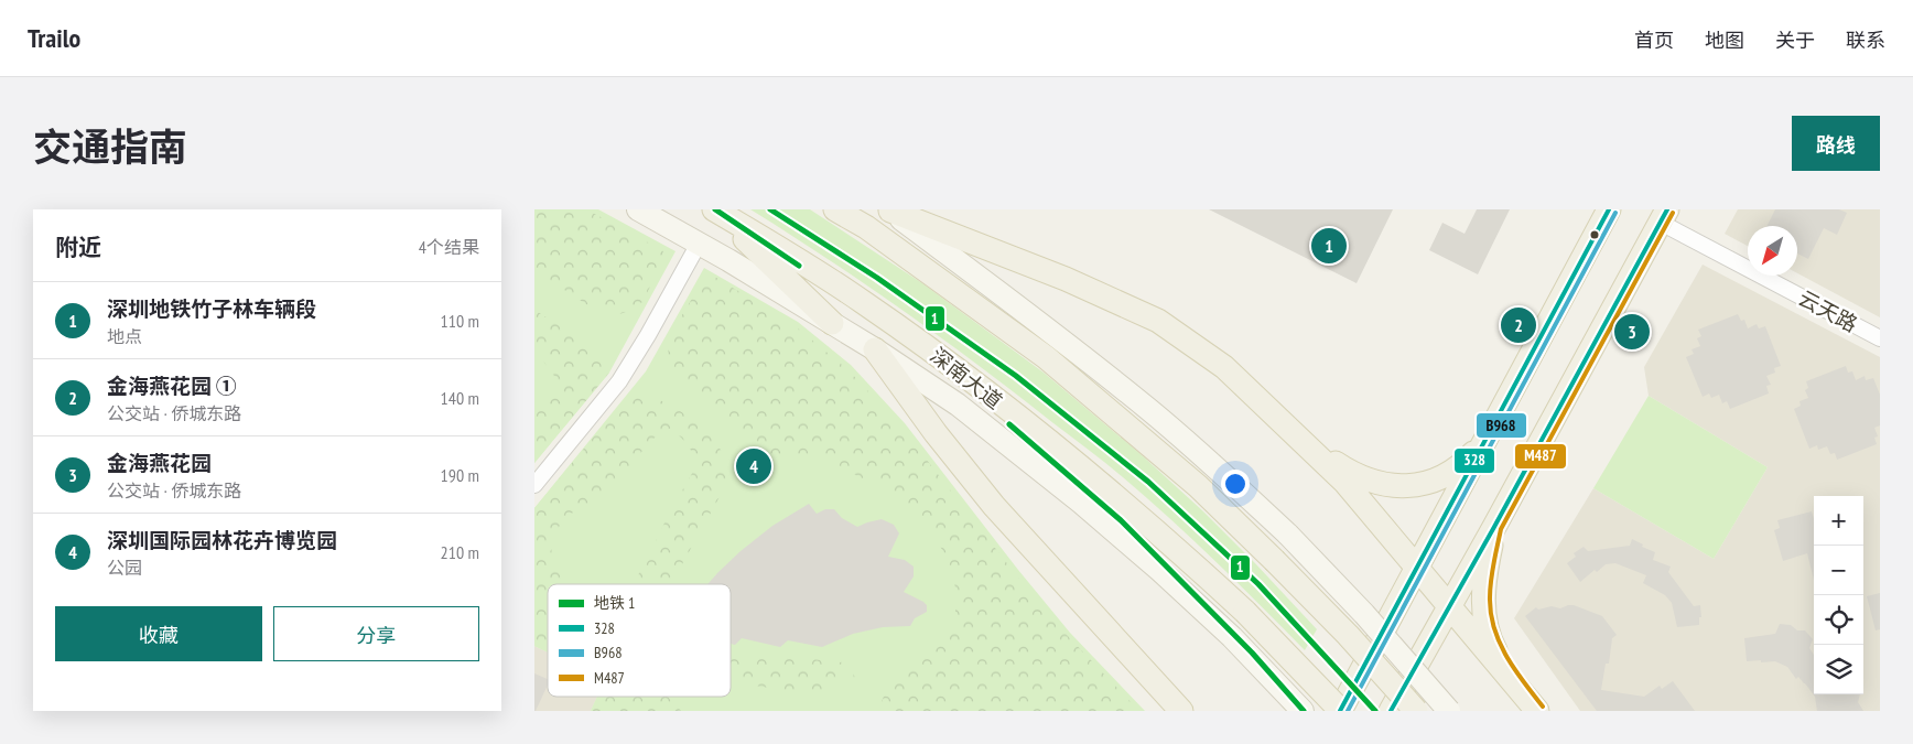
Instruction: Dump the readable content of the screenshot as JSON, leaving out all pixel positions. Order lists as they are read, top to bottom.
{
  "streets": {
    "main road": ["深南大道"],
    "street": ["云天路"]
  },
  "lines": [
    "metro line 1",
    "transit line 328",
    "transit line B968",
    "transit line M487"
  ],
  "legend": [
    "地铁 1",
    "328",
    "B968",
    "M487"
  ],
  "north": "bottom left",
  "page": {
    "header": "Trailo",
    "nav": [
      "首页",
      "地图",
      "关于",
      "联系"
    ],
    "title": "交通指南",
    "buttons": [
      "路线",
      ["收藏", "分享"]
    ],
    "heading": ["附近", "4个结果"],
    "pins": [
      "1",
      "2",
      "3",
      "4"
    ],
    "list": [
      {
        "mark": "1",
        "name": "深圳地铁竹子林车辆段",
        "note": "地点",
        "value": "110 m"
      },
      {
        "mark": "2",
        "name": "金海燕花园 ①",
        "note": "公交站 · 侨城东路",
        "value": "140 m"
      },
      {
        "mark": "3",
        "name": "金海燕花园",
        "note": "公交站 · 侨城东路",
        "value": "190 m"
      },
      {
        "mark": "4",
        "name": "深圳国际园林花卉博览园",
        "note": "公园",
        "value": "210 m"
      }
    ],
    "map_buttons": ["+", "−"]
  }
}
